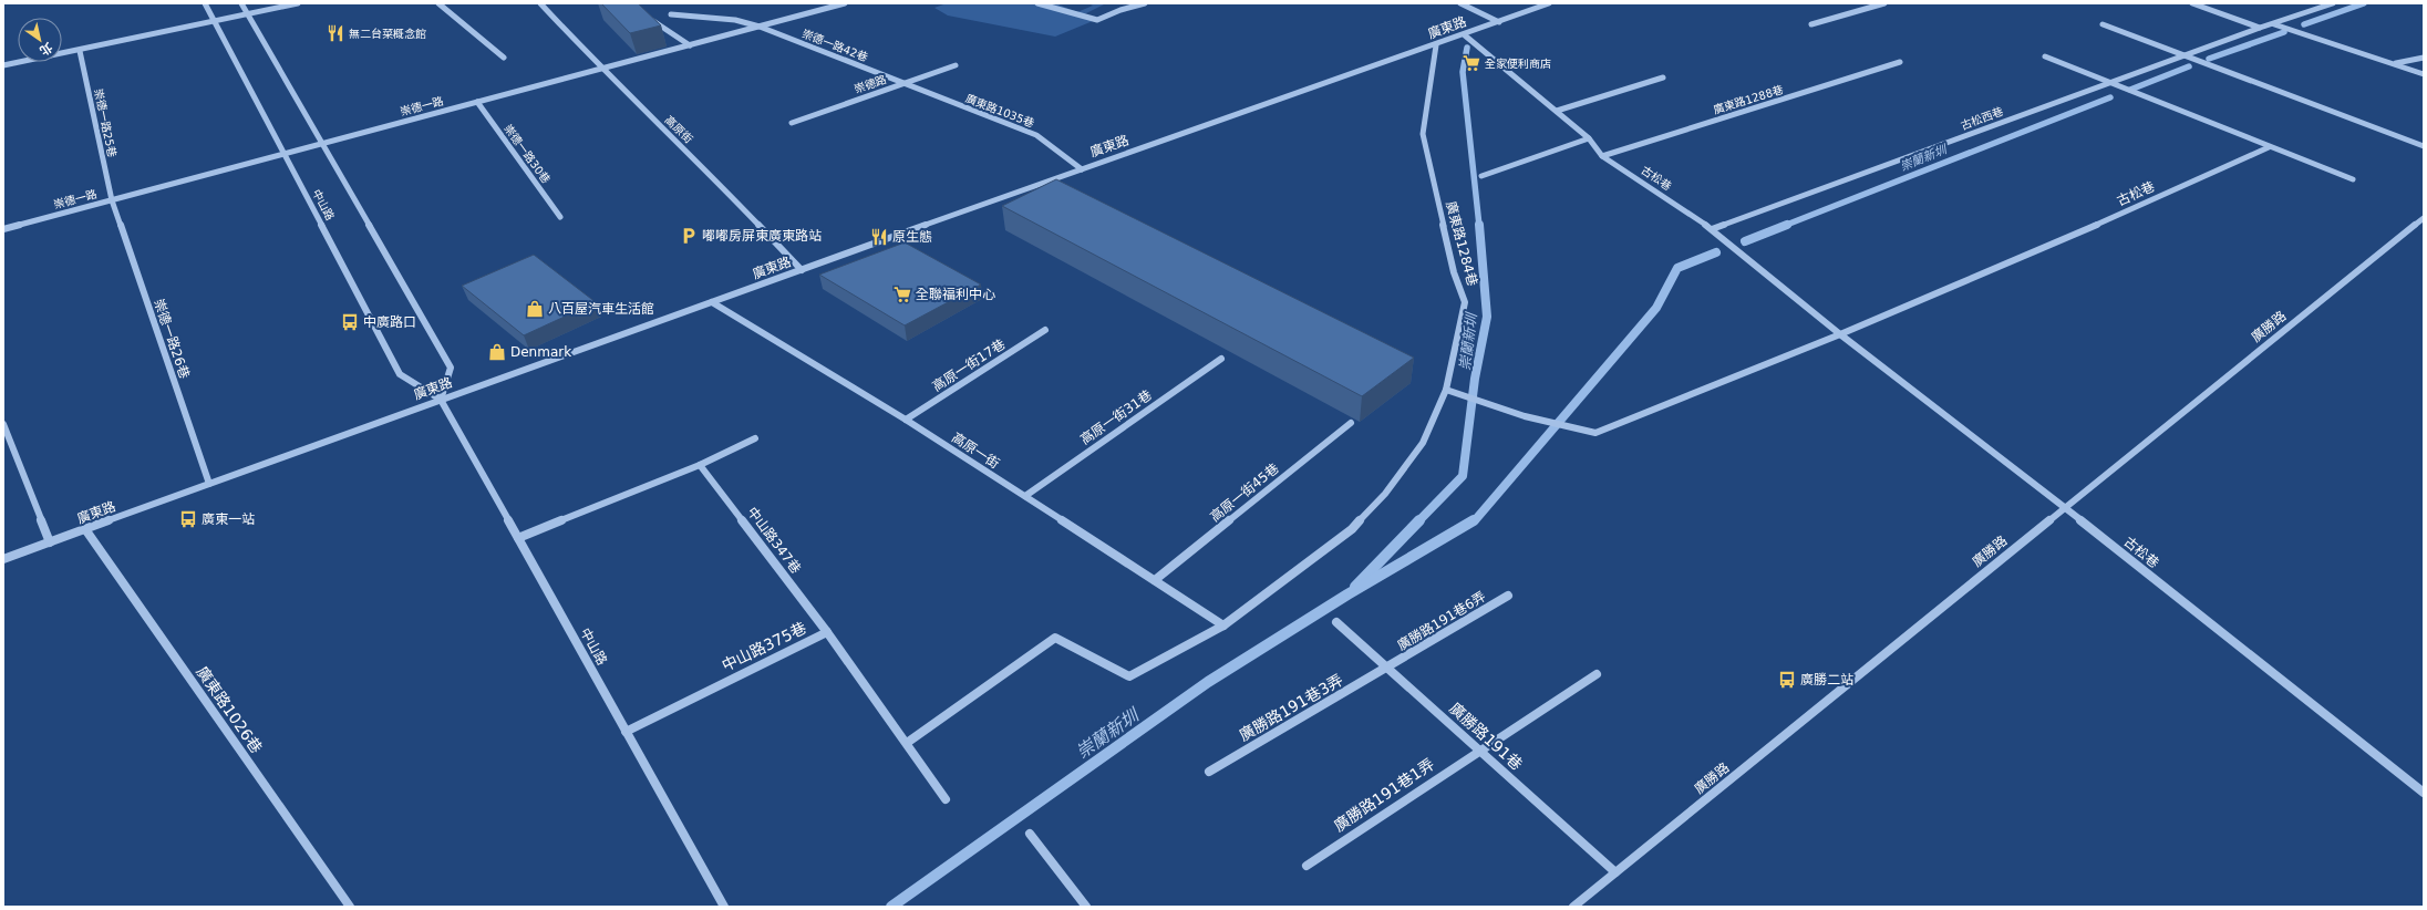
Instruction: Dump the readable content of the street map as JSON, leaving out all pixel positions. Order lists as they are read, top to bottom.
{
  "streets": {
    "street": [
      "廣東路",
      "崇德一路42巷",
      "崇德路",
      "廣東路1288巷",
      "崇德一路",
      "廣東路1035巷",
      "古松西巷",
      "崇德一路25巷",
      "高原街",
      "崇德一路30巷",
      "古松巷",
      "中山路",
      "廣東路1284巷",
      "廣勝路",
      "崇德一路26巷",
      "高原一街17巷",
      "高原一街31巷",
      "高原一街",
      "高原一街45巷",
      "中山路347巷",
      "廣勝路191巷6弄",
      "中山路375巷",
      "廣勝路191巷3弄",
      "廣東路1026巷",
      "廣勝路191巷",
      "廣勝路191巷1弄"
    ]
  },
  "crossings": [
    ["廣東路", "廣東路1035巷"],
    ["廣東路", "高原街"],
    ["廣東路", "古松巷"],
    ["廣東路", "中山路"],
    ["廣東路", "廣東路1284巷"],
    ["廣東路", "崇德一路26巷"],
    ["廣東路", "高原一街"],
    ["廣東路", "廣東路1026巷"],
    ["崇德一路42巷", "崇德路"],
    ["崇德一路42巷", "崇德一路"],
    ["崇德一路42巷", "廣東路1035巷"],
    ["崇德路", "廣東路1035巷"],
    ["廣東路1288巷", "古松巷"],
    ["崇德一路", "崇德一路25巷"],
    ["崇德一路", "高原街"],
    ["崇德一路", "崇德一路30巷"],
    ["崇德一路", "中山路"],
    ["崇德一路", "崇德一路26巷"],
    ["古松西巷", "古松巷"],
    ["崇德一路25巷", "崇德一路26巷"],
    ["古松巷", "廣東路1284巷"],
    ["古松巷", "廣勝路"],
    ["中山路", "中山路375巷"],
    ["廣東路1284巷", "高原一街"],
    ["廣東路1284巷", "中山路375巷"],
    ["廣勝路", "廣勝路191巷"],
    ["高原一街17巷", "高原一街"],
    ["高原一街31巷", "高原一街"],
    ["高原一街", "高原一街45巷"],
    ["中山路347巷", "中山路375巷"],
    ["廣勝路191巷6弄", "廣勝路191巷3弄"],
    ["廣勝路191巷6弄", "廣勝路191巷"],
    ["廣勝路191巷3弄", "廣勝路191巷"],
    ["廣勝路191巷", "廣勝路191巷1弄"]
  ],
  "water": ["崇蘭新圳"],
  "places": {
    "restaurant": ["無二台菜概念館", "原生態"],
    "supermarket": ["全家便利商店", "全聯福利中心"],
    "parking": ["嘟嘟房屏東廣東路站"],
    "shop": ["八百屋汽車生活館", "Denmark"],
    "bus stop": ["中廣路口", "廣東一站", "廣勝二站"]
  },
  "north": "bottom right"
}
